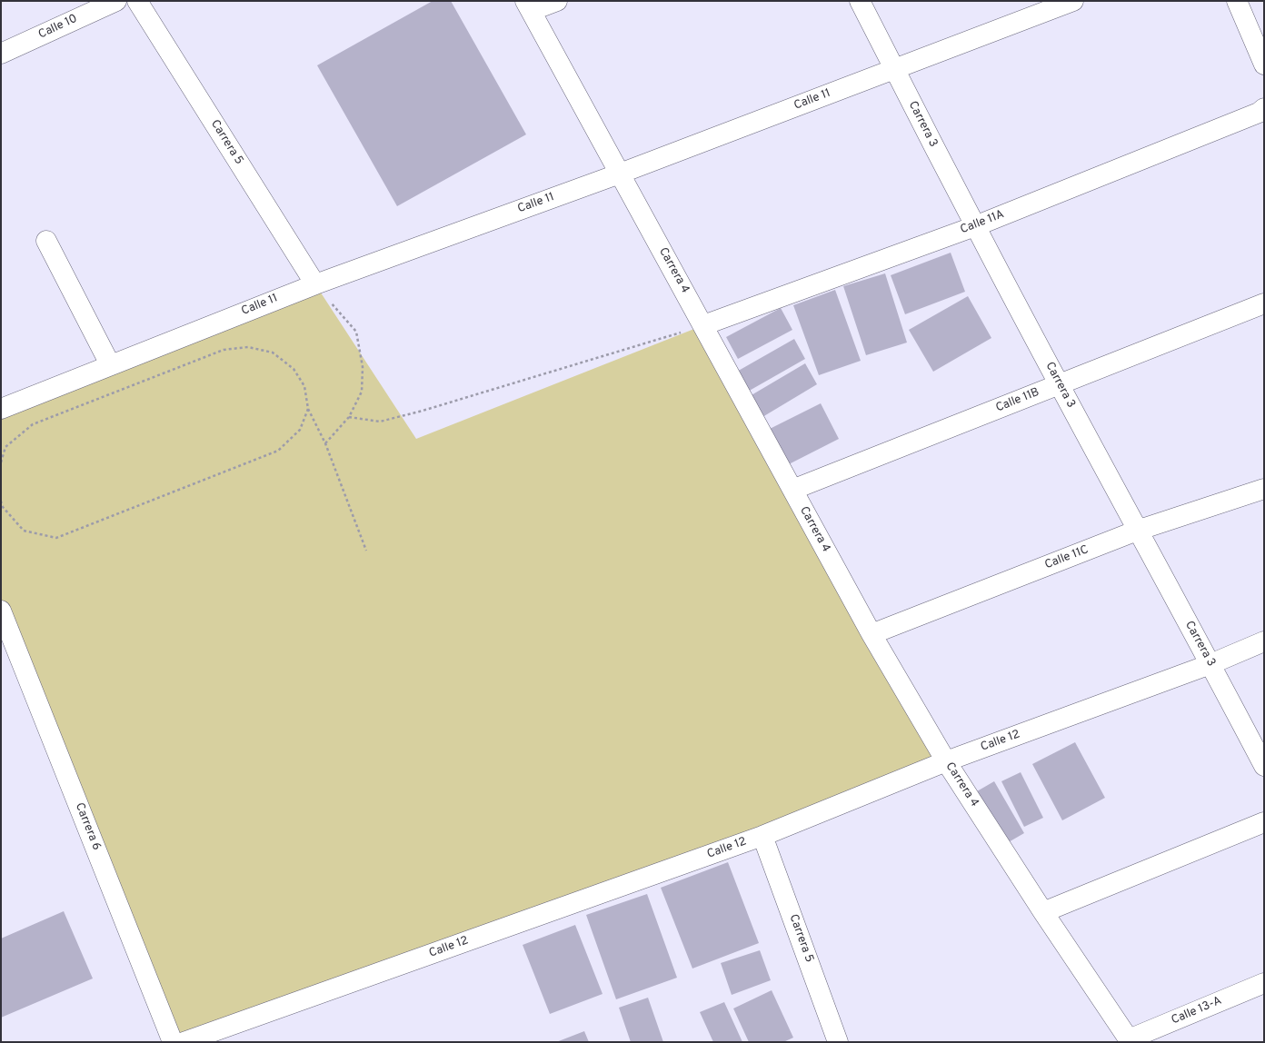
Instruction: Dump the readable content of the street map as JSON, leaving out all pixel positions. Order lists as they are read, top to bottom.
{
  "streets": {
    "street": [
      "Calle 10",
      "Calle 11",
      "Carrera 3",
      "Carrera 5",
      "Calle 11A",
      "Carrera 4",
      "Calle 11B",
      "Calle 11C",
      "Calle 12",
      "Carrera 6",
      "Calle 13-A"
    ]
  },
  "crossings": [
    ["Calle 11", "Carrera 3"],
    ["Calle 11", "Carrera 5"],
    ["Calle 11", "Carrera 4"],
    ["Carrera 3", "Calle 11A"],
    ["Carrera 3", "Calle 11B"],
    ["Carrera 3", "Calle 11C"],
    ["Carrera 3", "Calle 12"],
    ["Carrera 5", "Calle 12"],
    ["Calle 11A", "Carrera 4"],
    ["Carrera 4", "Calle 11B"],
    ["Carrera 4", "Calle 11C"],
    ["Carrera 4", "Calle 12"],
    ["Carrera 4", "Calle 13-A"]
  ]
}
